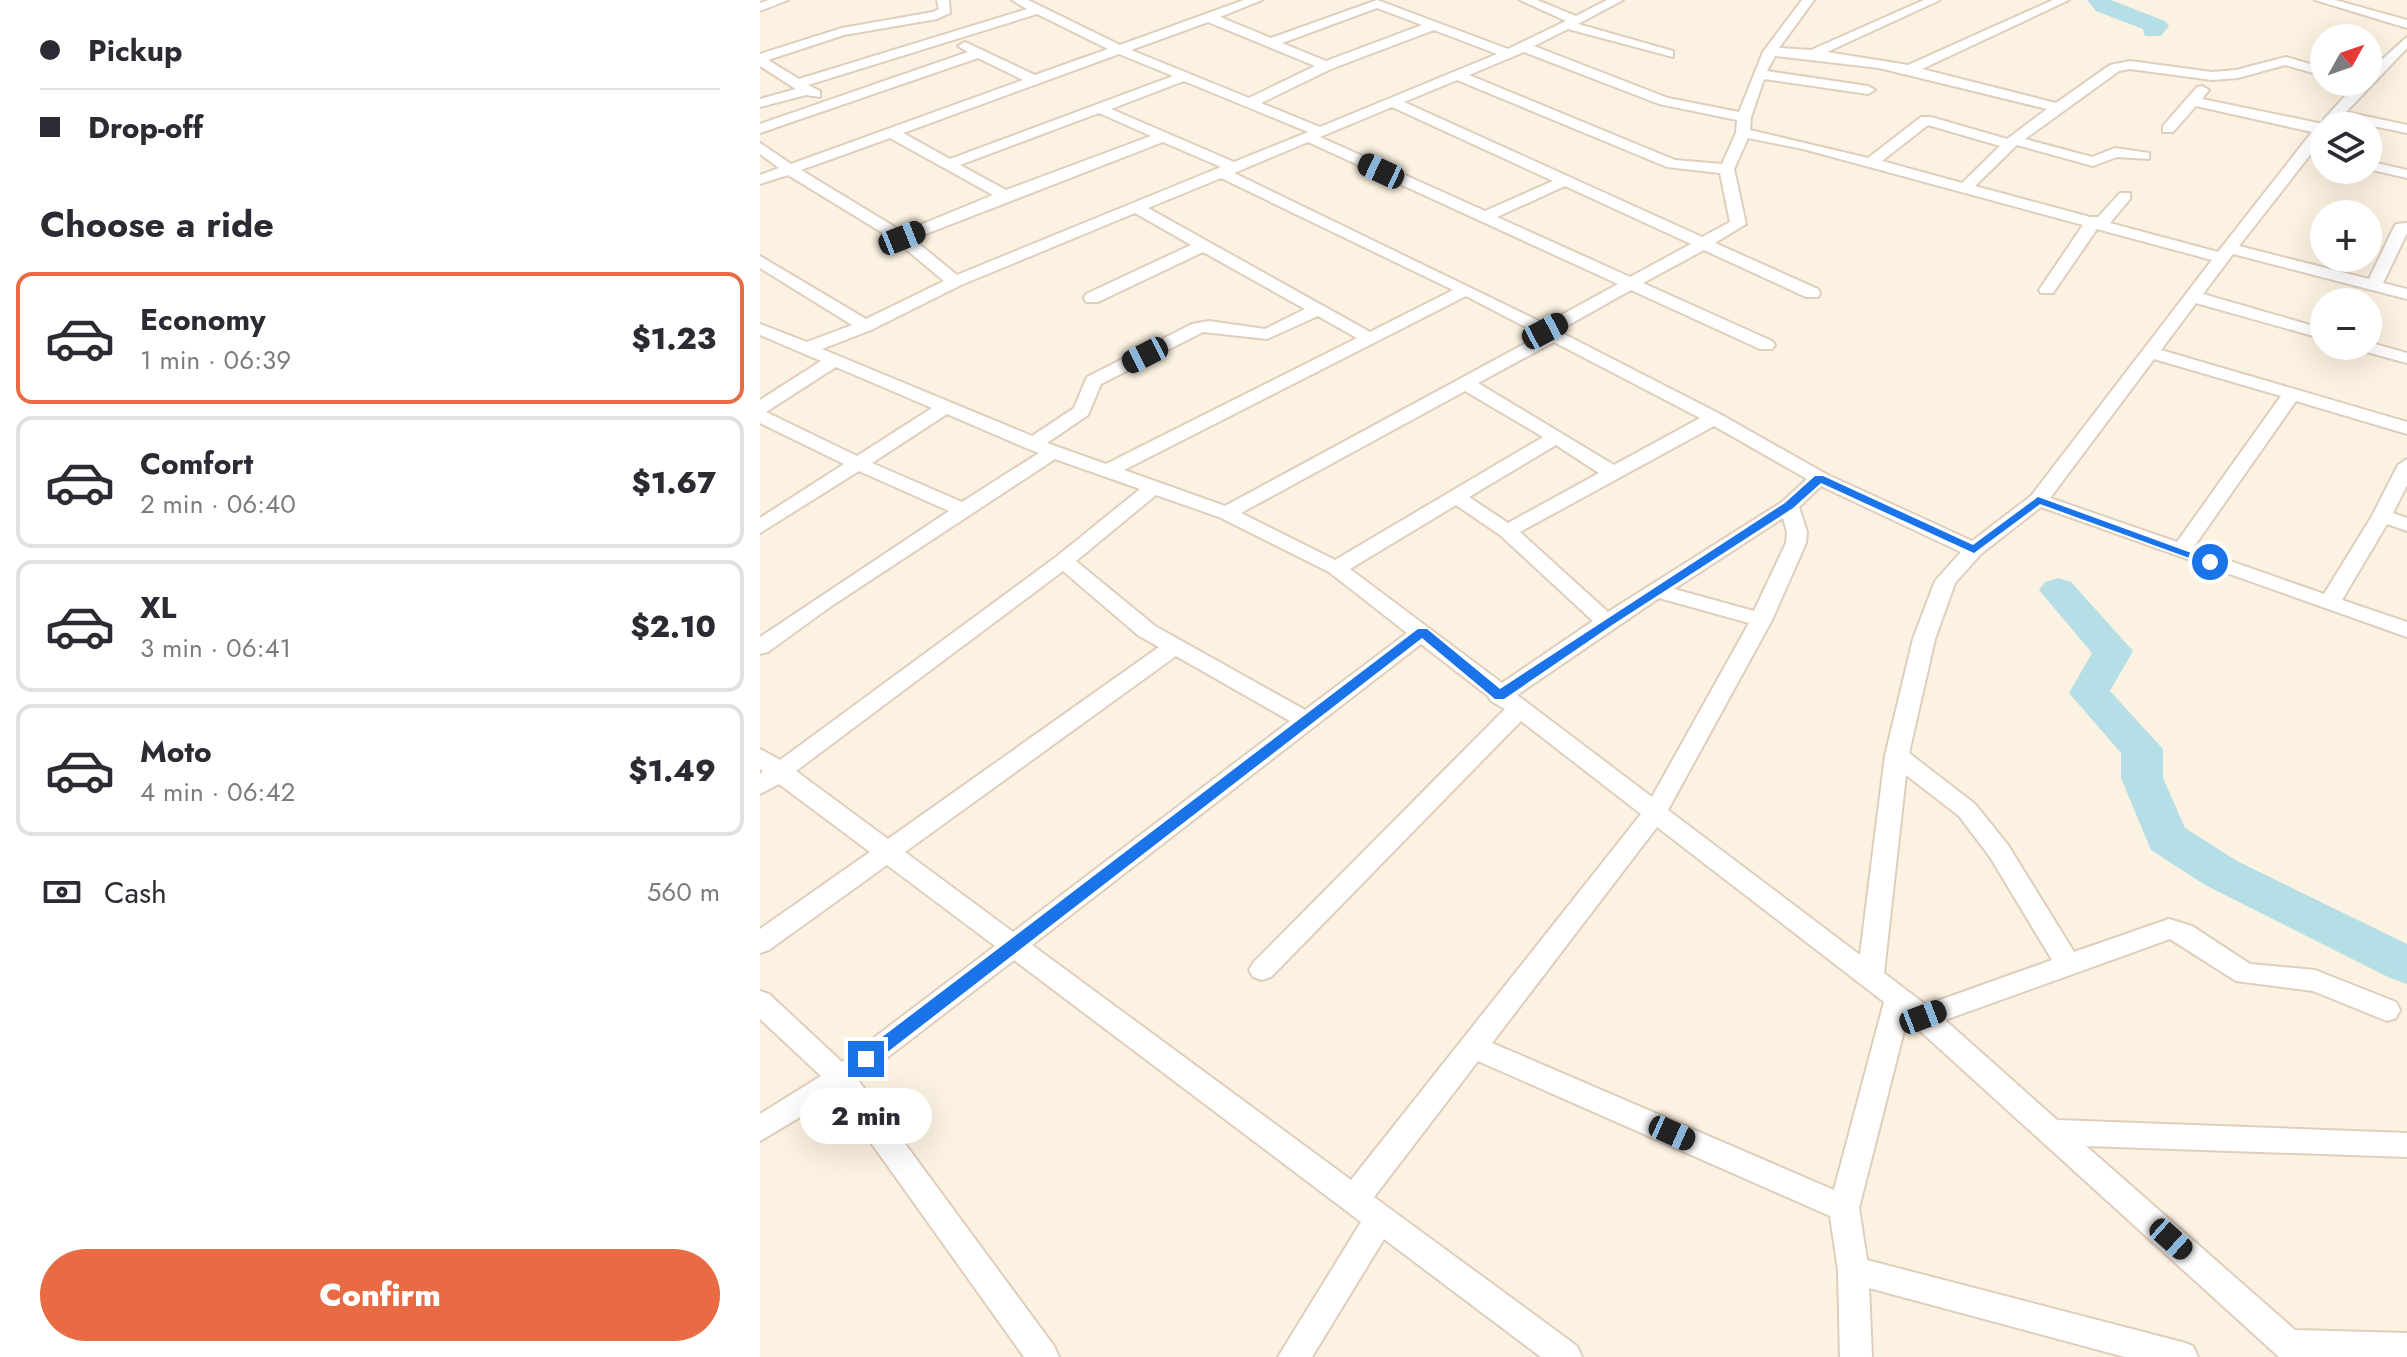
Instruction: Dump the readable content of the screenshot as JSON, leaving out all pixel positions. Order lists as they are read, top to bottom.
{
  "north": "top right",
  "page": {
    "banner": ["Pickup", "Drop-off"],
    "map_buttons": ["+", "−"],
    "heading": "Choose a ride",
    "list": [
      {
        "name": "Economy",
        "note": "1 min · 06:39",
        "value": "$1.23"
      },
      {
        "name": "Comfort",
        "note": "2 min · 06:40",
        "value": "$1.67"
      },
      {
        "name": "XL",
        "note": "3 min · 06:41",
        "value": "$2.10"
      },
      {
        "name": "Moto",
        "note": "4 min · 06:42",
        "value": "$1.49"
      }
    ],
    "pay": ["Cash", "560 m"],
    "bubble": "2 min",
    "buttons": "Confirm"
  }
}
